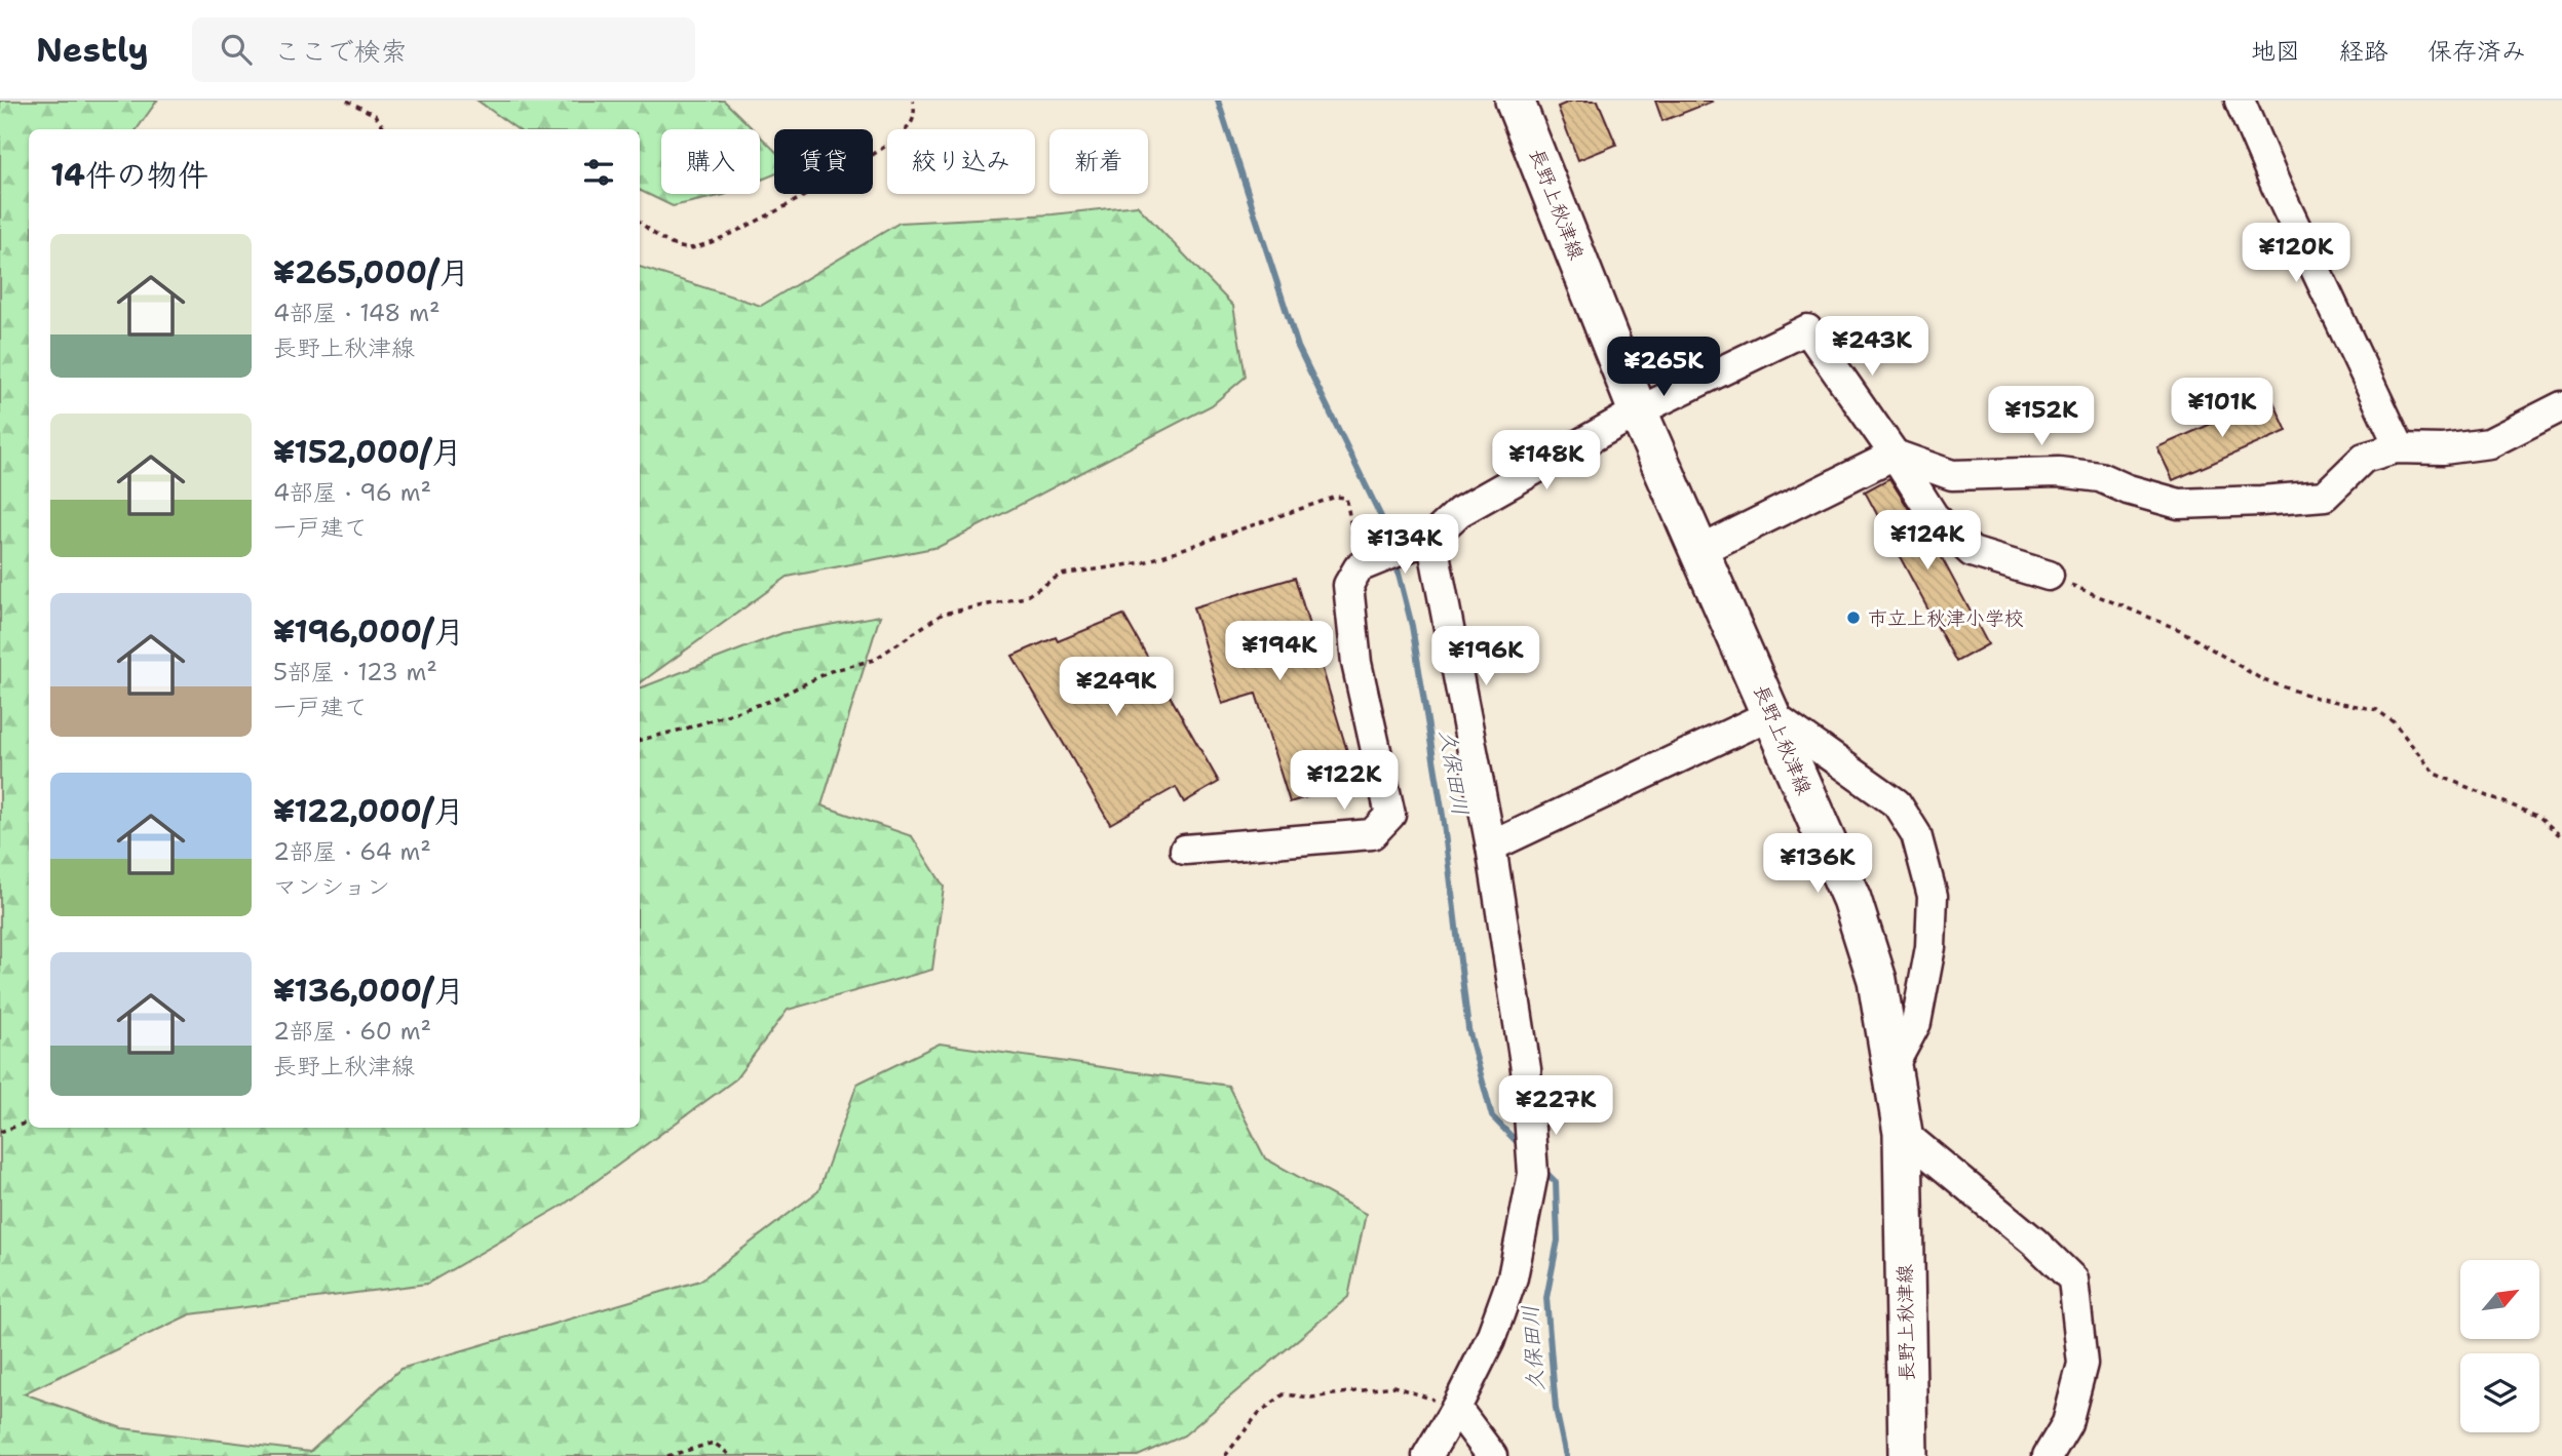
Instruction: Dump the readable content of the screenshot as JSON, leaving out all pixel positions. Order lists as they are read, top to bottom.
{
  "streets": {
    "main road": ["長野上秋津線"]
  },
  "water": ["久保田川"],
  "places": ["市立上秋津小学校"],
  "north": "top right",
  "page": {
    "header": "Nestly",
    "search": "ここで検索",
    "nav": ["地図", "経路", "保存済み"],
    "chip": [
      "購入",
      "賃貸",
      "絞り込み",
      "新着"
    ],
    "heading": "14件の物件",
    "list": [
      {
        "name": "¥265,000/月",
        "note": "4部屋 · 148 m² · 長野上秋津線"
      },
      {
        "name": "¥152,000/月",
        "note": "4部屋 · 96 m² · 一戸建て"
      },
      {
        "name": "¥196,000/月",
        "note": "5部屋 · 123 m² · 一戸建て"
      },
      {
        "name": "¥122,000/月",
        "note": "2部屋 · 64 m² · マンション"
      },
      {
        "name": "¥136,000/月",
        "note": "2部屋 · 60 m² · 長野上秋津線"
      }
    ],
    "price": [
      "¥120K",
      "¥243K",
      "¥265K",
      "¥101K",
      "¥152K",
      "¥148K",
      "¥124K",
      "¥134K",
      "¥194K",
      "¥196K",
      "¥249K",
      "¥122K",
      "¥136K",
      "¥227K"
    ]
  }
}
